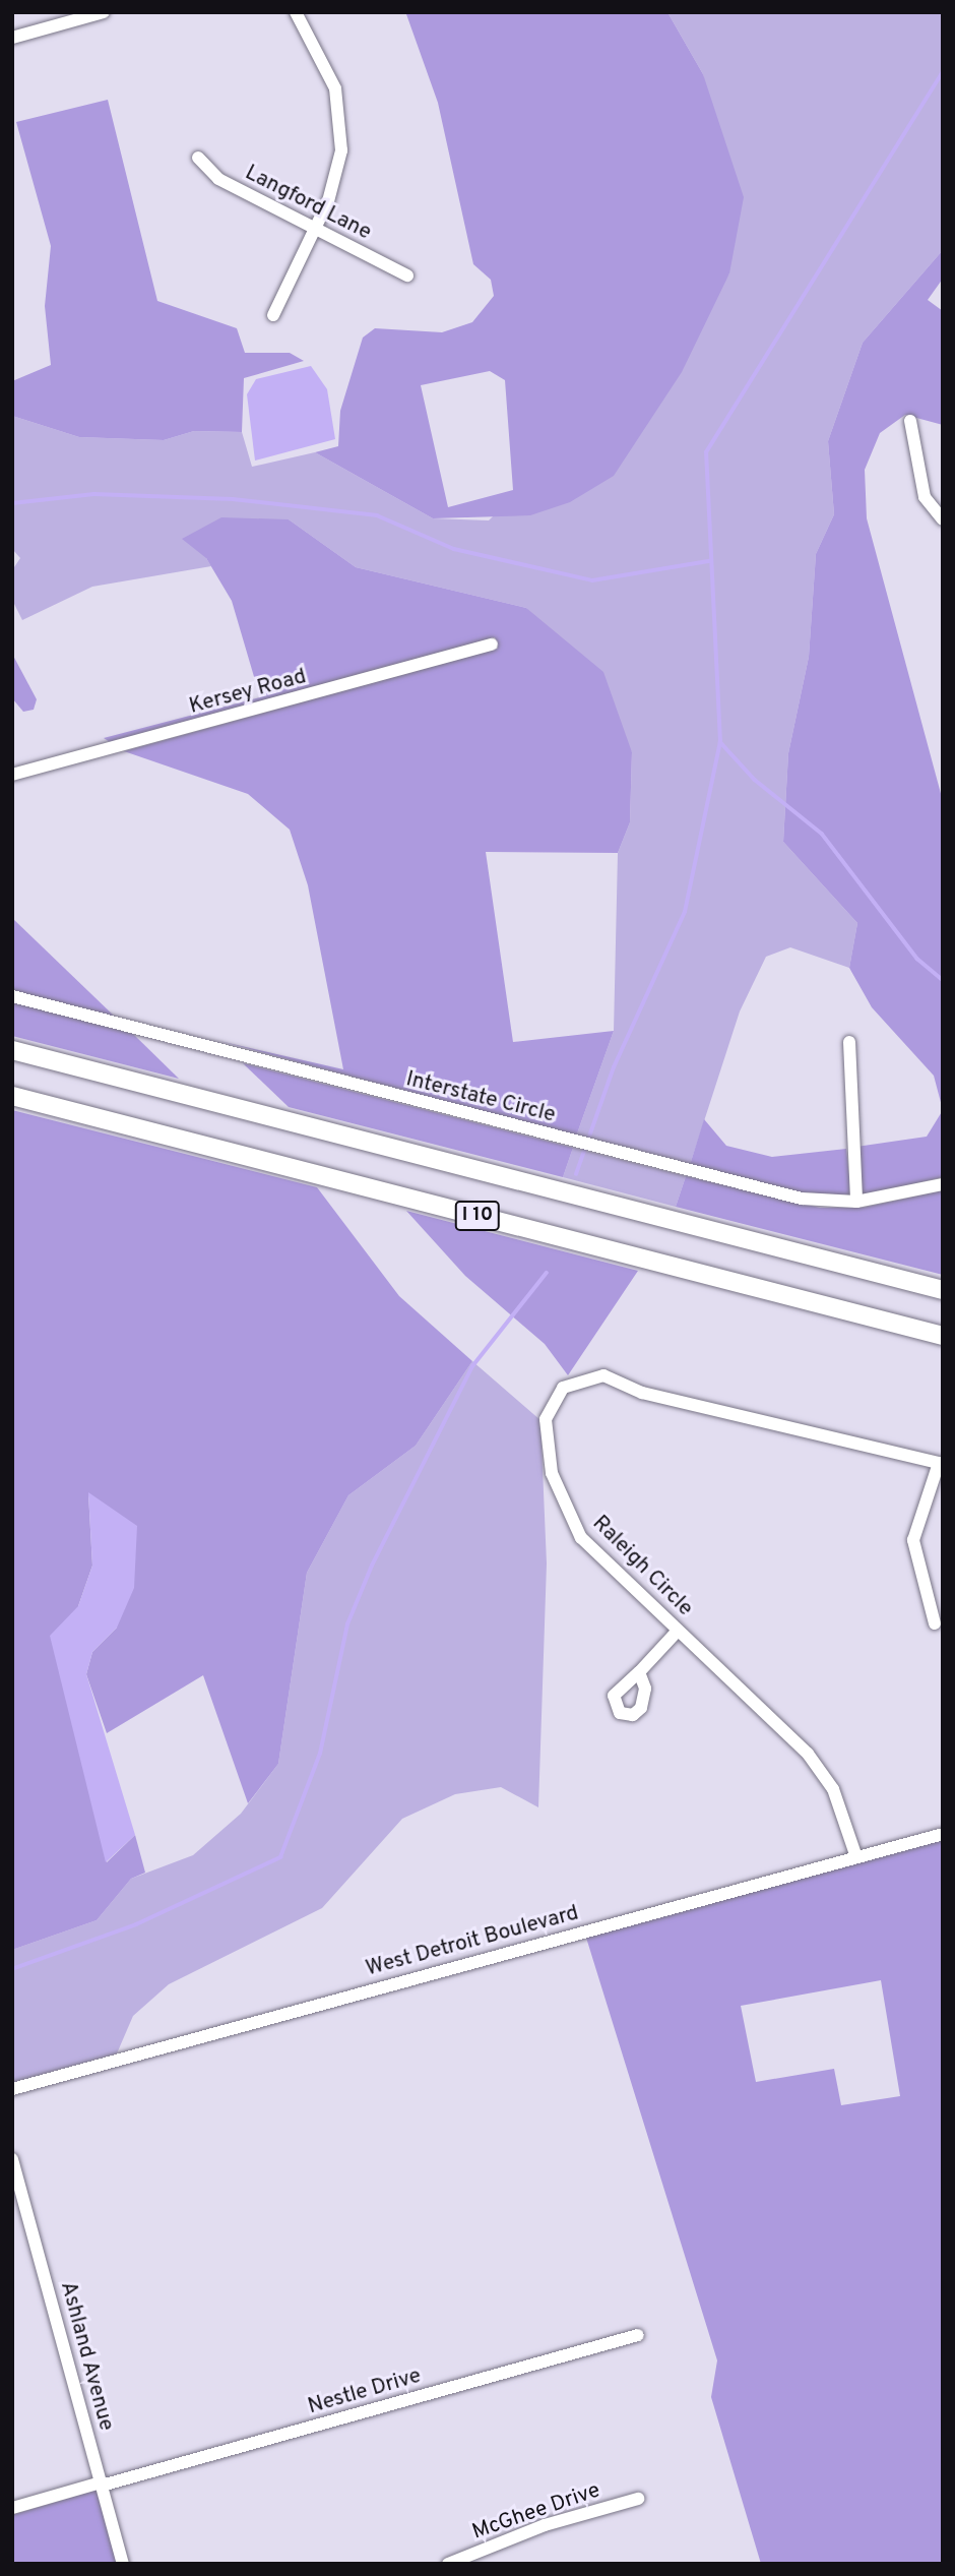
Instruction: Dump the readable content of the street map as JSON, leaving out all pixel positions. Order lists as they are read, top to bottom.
{
  "streets": {
    "highway": ["I 10"],
    "street": [
      "Langford Lane",
      "Kersey Road",
      "Interstate Circle",
      "Raleigh Circle",
      "West Detroit Boulevard",
      "Ashland Avenue",
      "Nestle Drive",
      "McGhee Drive"
    ]
  },
  "crossings": [
    ["Raleigh Circle", "West Detroit Boulevard"],
    ["Ashland Avenue", "Nestle Drive"]
  ]
}
